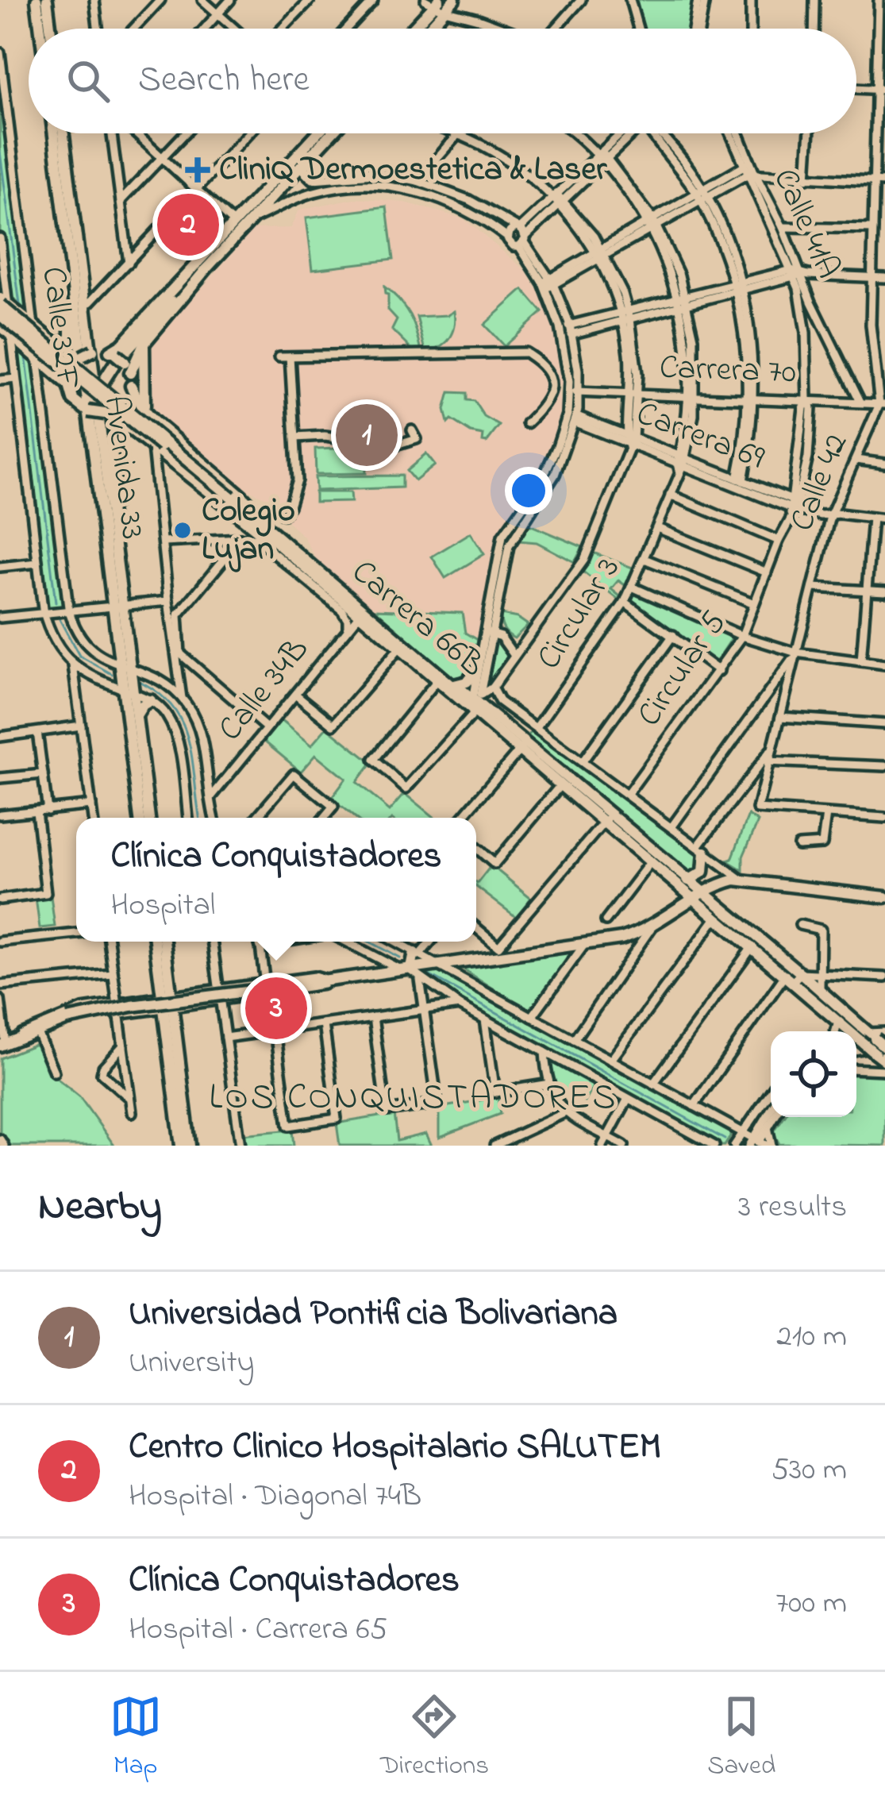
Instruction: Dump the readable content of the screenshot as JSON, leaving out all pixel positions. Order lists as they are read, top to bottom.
{
  "streets": {
    "main road": ["Avenida 33", "Carrera 66B"],
    "street": [
      "Calle 41A",
      "Calle 32F",
      "Carrera 70",
      "Carrera 69",
      "Calle 42",
      "Circular 3",
      "Circular 5",
      "Calle 34B"
    ]
  },
  "crossings": [
    ["Calle 41A", "Carrera 70"],
    ["Calle 41A", "Circular 5"],
    ["Carrera 70", "Calle 42"],
    ["Carrera 70", "Circular 3"],
    ["Carrera 70", "Circular 5"],
    ["Carrera 69", "Calle 42"],
    ["Carrera 69", "Circular 3"],
    ["Carrera 69", "Circular 5"],
    ["Avenida 33", "Carrera 66B"],
    ["Carrera 66B", "Calle 34B"]
  ],
  "districts": ["LOS CONQUISTADORES"],
  "places": {
    "health": ["CliniQ Dermoestetica & Laser"],
    "other": ["Colegio Lujan"]
  },
  "page": {
    "search": "Search here",
    "pins": ["2", "1", "3"],
    "popup": ["Clínica Conquistadores", "Hospital"],
    "heading": ["Nearby", "3 results"],
    "list": [
      {
        "mark": "1",
        "name": "Universidad Pontificia Bolivariana",
        "note": "University",
        "value": "210 m"
      },
      {
        "mark": "2",
        "name": "Centro Clinico Hospitalario SALUTEM",
        "note": "Hospital · Diagonal 74B",
        "value": "530 m"
      },
      {
        "mark": "3",
        "name": "Clínica Conquistadores",
        "note": "Hospital · Carrera 65",
        "value": "700 m"
      }
    ],
    "nav": ["Map", "Directions", "Saved"]
  }
}
